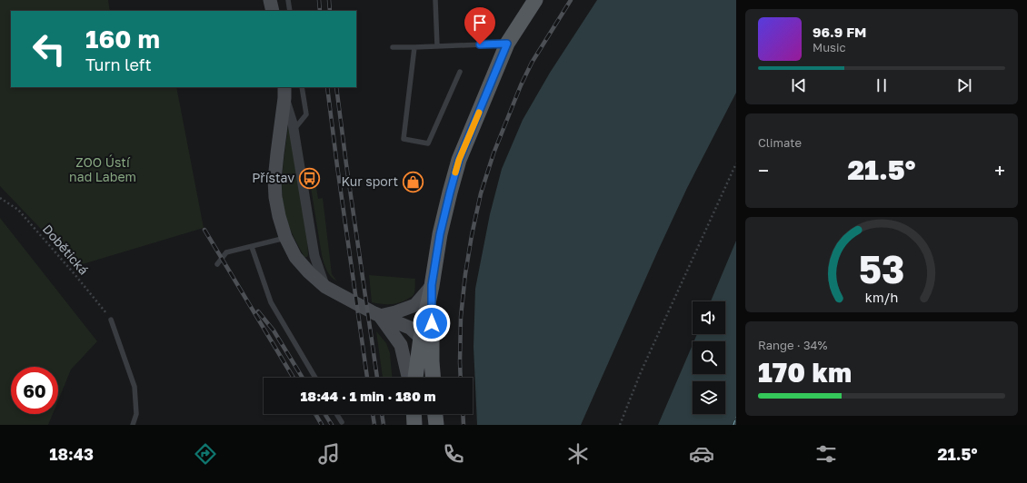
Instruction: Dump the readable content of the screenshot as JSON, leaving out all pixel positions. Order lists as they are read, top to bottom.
{
  "streets": {
    "path": ["Dobětická"]
  },
  "parks": ["ZOO Ústí nad Labem"],
  "places": {
    "bus stop": ["Přístav"],
    "shop": ["Kur sport"]
  },
  "page": {
    "turn": ["160 m", "Turn left"],
    "song": ["96.9 FM", "Music"],
    "tile": [
      "Climate",
      ["Range · 34%", "170 km"]
    ],
    "heat": ["−", "21.5°", "+"],
    "limit": "60",
    "trip": "18:44 · 1 min · 180 m",
    "tabs": ["18:43", "21.5°"],
    "gauge": ["53", "km/h"]
  }
}
